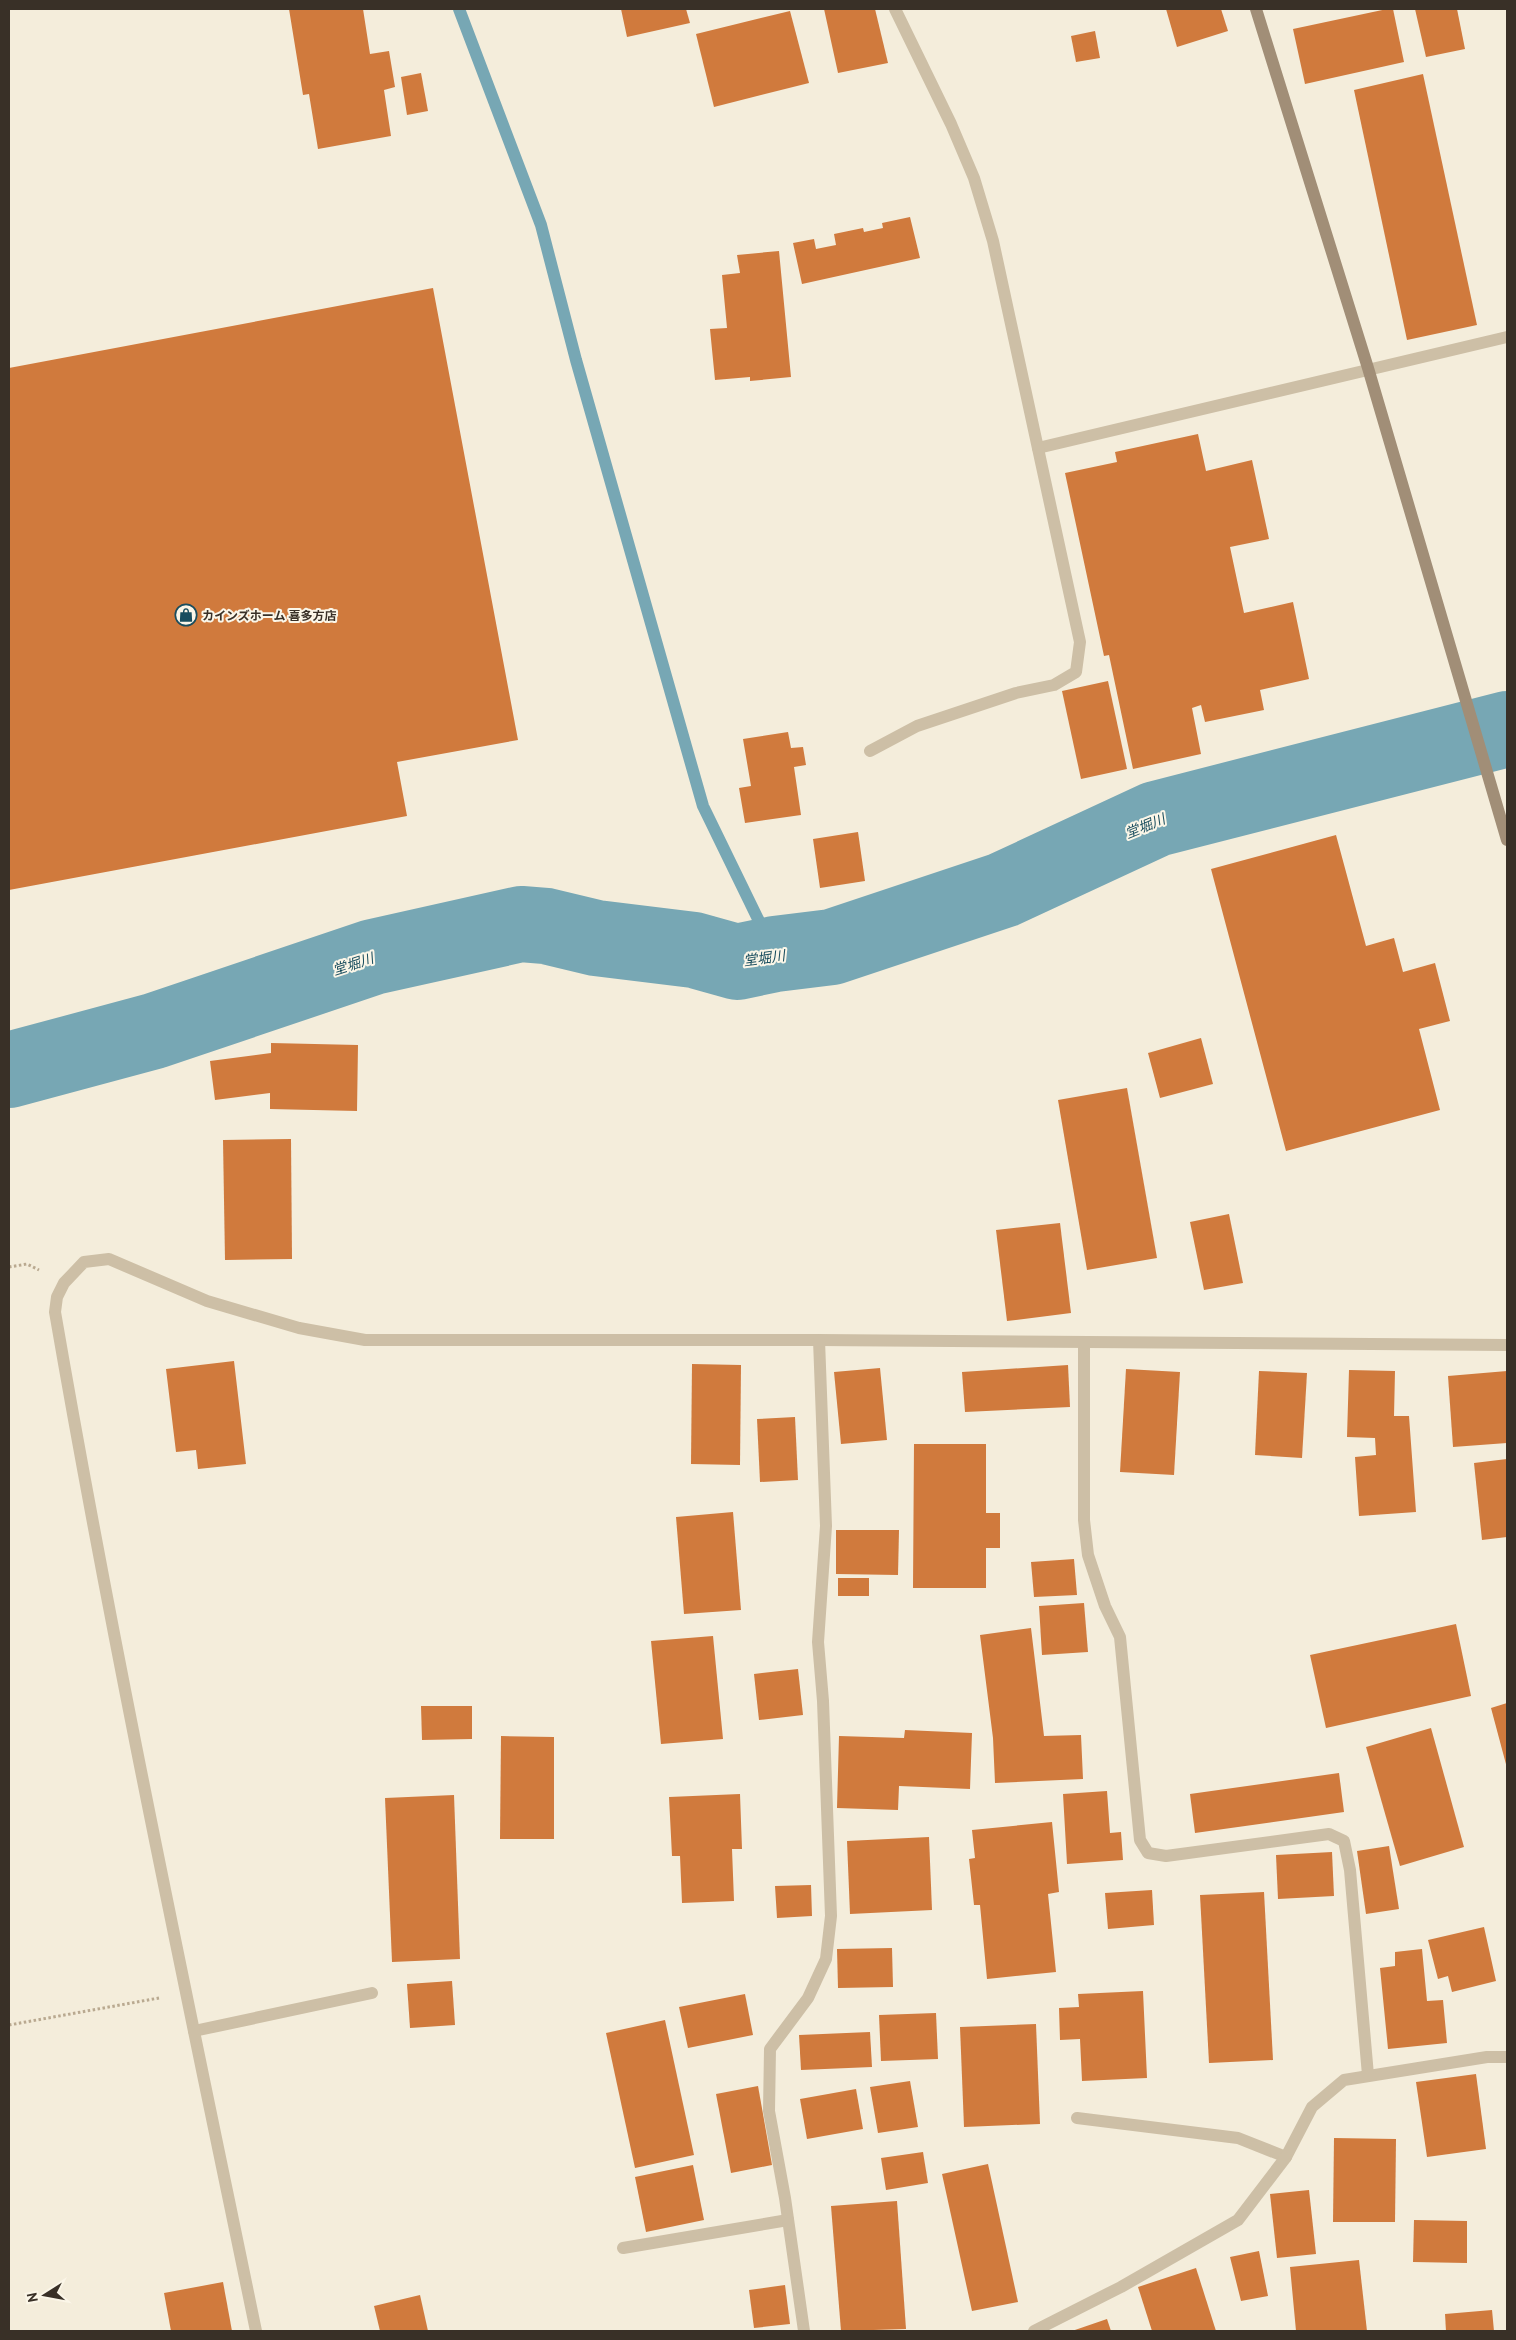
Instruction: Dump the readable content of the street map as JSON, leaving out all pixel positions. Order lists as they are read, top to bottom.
{
  "water": ["堂堀川"],
  "places": {
    "shop": ["カインズホーム 喜多方店"]
  },
  "north": "left"
}
